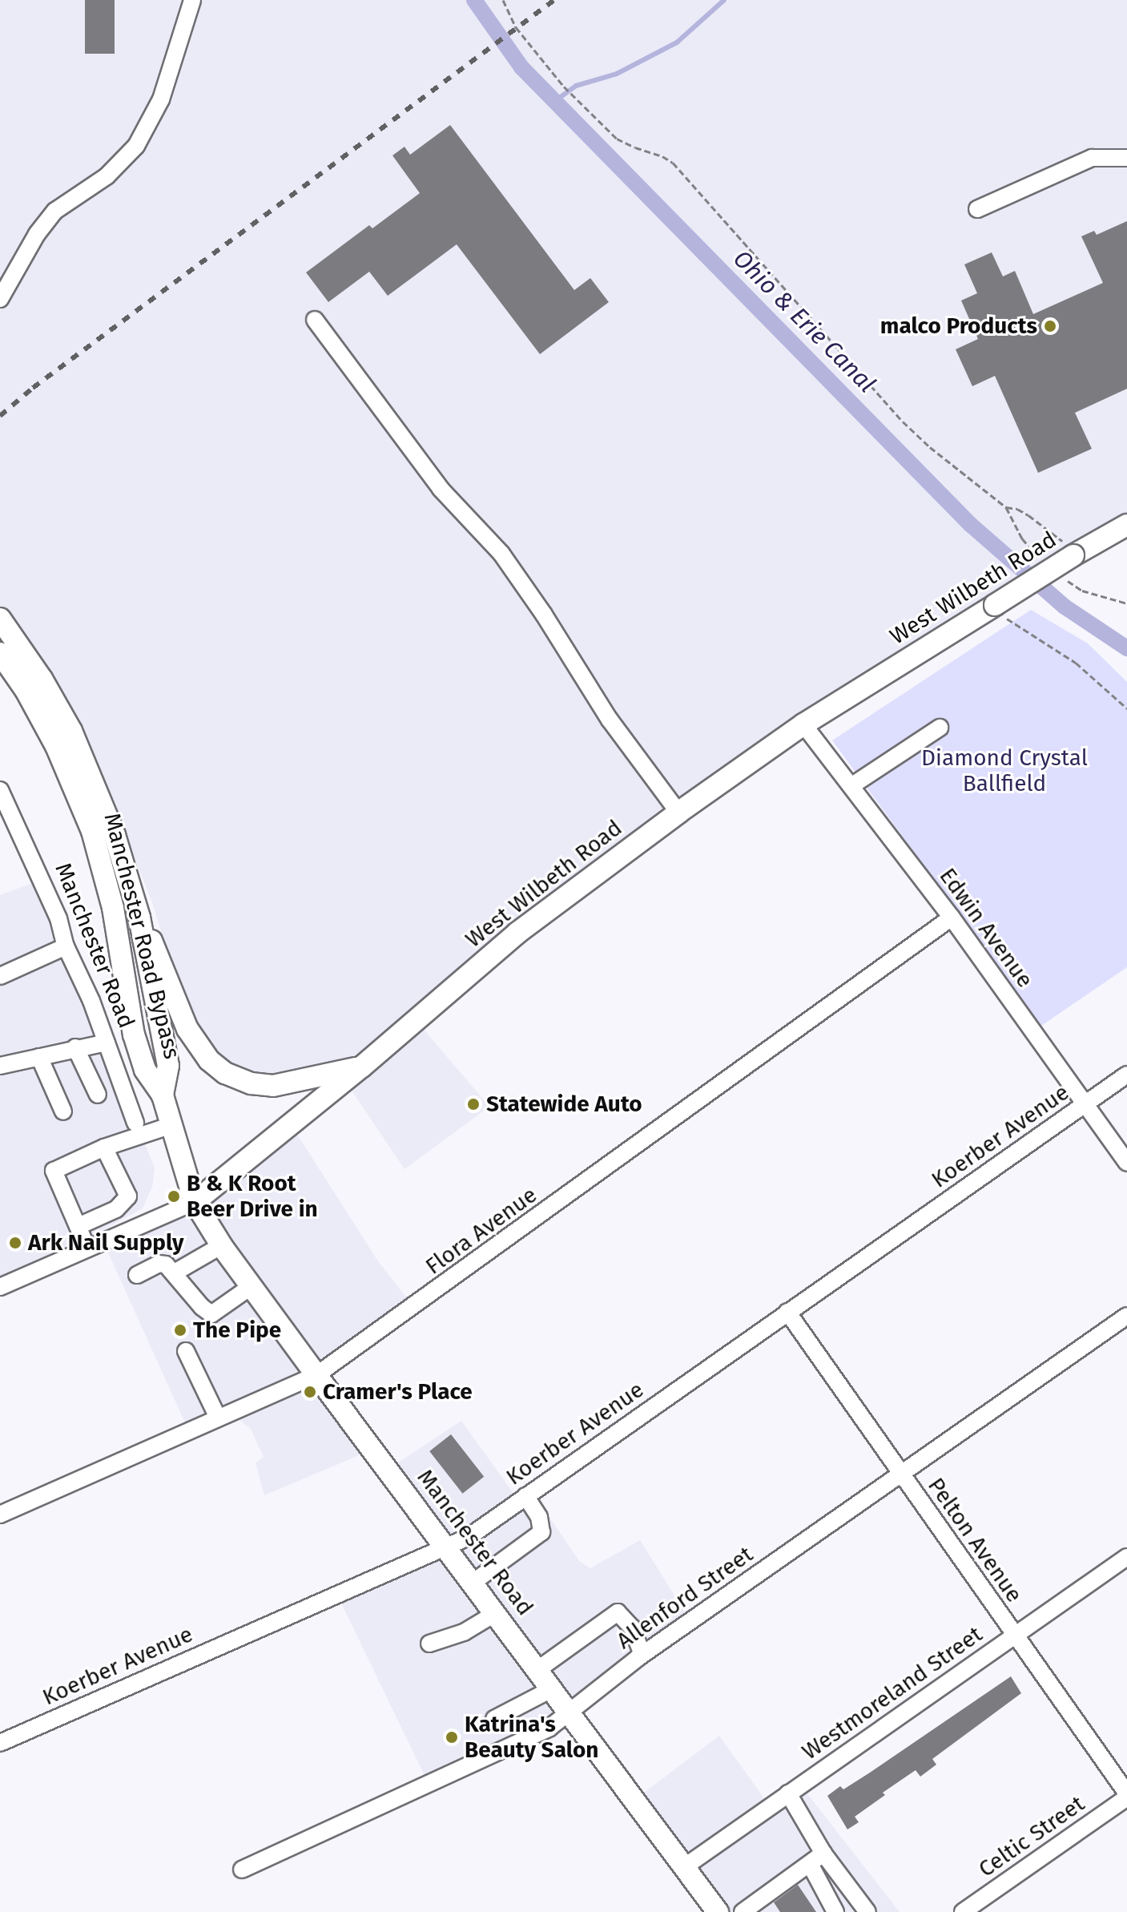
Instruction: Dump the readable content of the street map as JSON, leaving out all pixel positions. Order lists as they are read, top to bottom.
{
  "streets": {
    "main road": ["West Wilbeth Road", "Manchester Road Bypass", "Manchester Road"],
    "street": [
      "Edwin Avenue",
      "Koerber Avenue",
      "Flora Avenue",
      "Pelton Avenue",
      "Allenford Street",
      "Westmoreland Street",
      "Celtic Street"
    ]
  },
  "crossings": [
    ["West Wilbeth Road", "Edwin Avenue"],
    ["West Wilbeth Road", "Manchester Road Bypass"],
    ["West Wilbeth Road", "Manchester Road"],
    ["Edwin Avenue", "Koerber Avenue"],
    ["Edwin Avenue", "Flora Avenue"],
    ["Manchester Road Bypass", "Manchester Road"],
    ["Manchester Road", "Koerber Avenue"],
    ["Manchester Road", "Flora Avenue"],
    ["Manchester Road", "Allenford Street"],
    ["Manchester Road", "Westmoreland Street"],
    ["Koerber Avenue", "Pelton Avenue"],
    ["Pelton Avenue", "Allenford Street"],
    ["Pelton Avenue", "Westmoreland Street"],
    ["Pelton Avenue", "Celtic Street"]
  ],
  "water": ["Ohio & Erie Canal"],
  "parks": ["Diamond Crystal Ballfield"],
  "places": [
    "malco Products",
    "Statewide Auto",
    "B & K Root Beer Drive in",
    "Ark Nail Supply",
    "The Pipe",
    "Cramer's Place",
    "Katrina's Beauty Salon"
  ]
}
